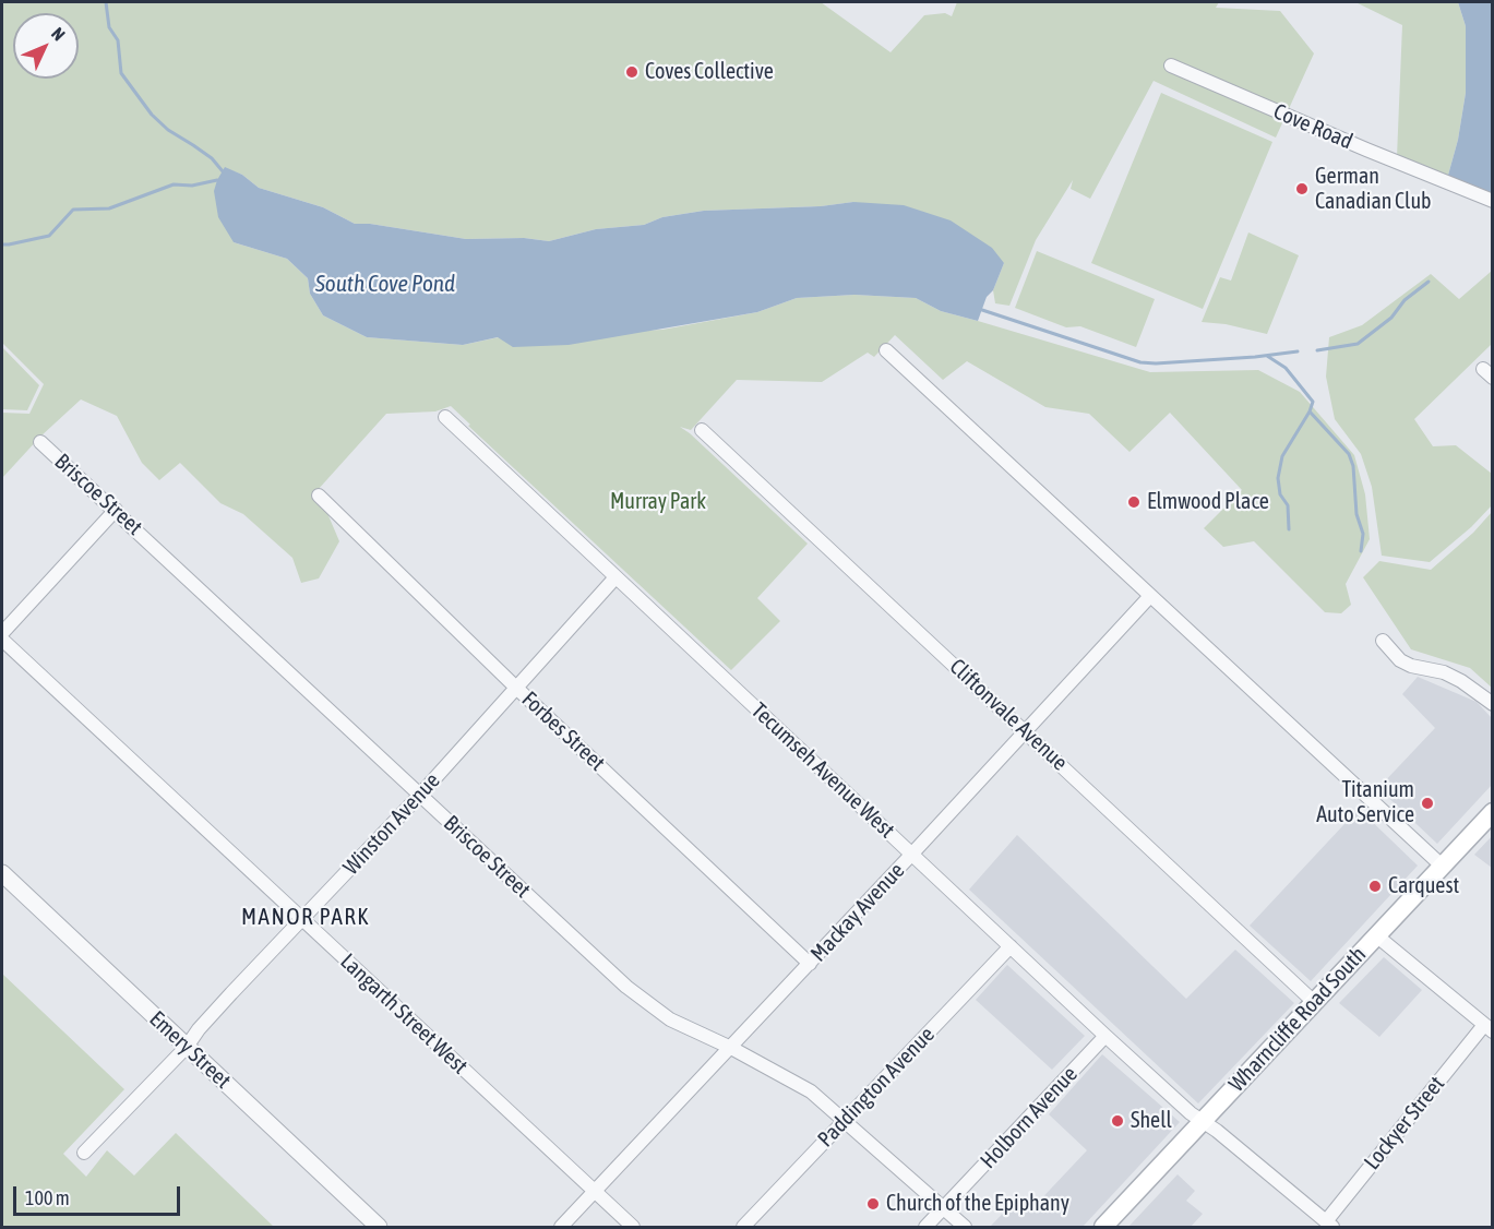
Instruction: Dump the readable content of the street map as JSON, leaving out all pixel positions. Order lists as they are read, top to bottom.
{
  "streets": {
    "main road": ["Wharncliffe Road South"],
    "street": [
      "Cove Road",
      "Briscoe Street",
      "Cliftonvale Avenue",
      "Forbes Street",
      "Tecumseh Avenue West",
      "Winston Avenue",
      "Mackay Avenue",
      "Langarth Street West",
      "Emery Street",
      "Paddington Avenue",
      "Holborn Avenue",
      "Lockyer Street"
    ]
  },
  "crossings": [
    ["Briscoe Street", "Winston Avenue"],
    ["Briscoe Street", "Mackay Avenue"],
    ["Briscoe Street", "Paddington Avenue"],
    ["Briscoe Street", "Holborn Avenue"],
    ["Cliftonvale Avenue", "Mackay Avenue"],
    ["Cliftonvale Avenue", "Wharncliffe Road South"],
    ["Forbes Street", "Winston Avenue"],
    ["Forbes Street", "Mackay Avenue"],
    ["Tecumseh Avenue West", "Winston Avenue"],
    ["Tecumseh Avenue West", "Mackay Avenue"],
    ["Tecumseh Avenue West", "Wharncliffe Road South"],
    ["Tecumseh Avenue West", "Paddington Avenue"],
    ["Tecumseh Avenue West", "Holborn Avenue"],
    ["Tecumseh Avenue West", "Lockyer Street"],
    ["Winston Avenue", "Langarth Street West"],
    ["Winston Avenue", "Emery Street"],
    ["Mackay Avenue", "Langarth Street West"]
  ],
  "districts": ["MANOR PARK"],
  "water": ["South Cove Pond"],
  "parks": ["Murray Park"],
  "places": [
    "Coves Collective",
    "German Canadian Club",
    "Elmwood Place",
    "Titanium Auto Service",
    "Carquest",
    "Shell",
    "Church of the Epiphany"
  ],
  "scale_bar": "100 m",
  "north": "top right"
}
